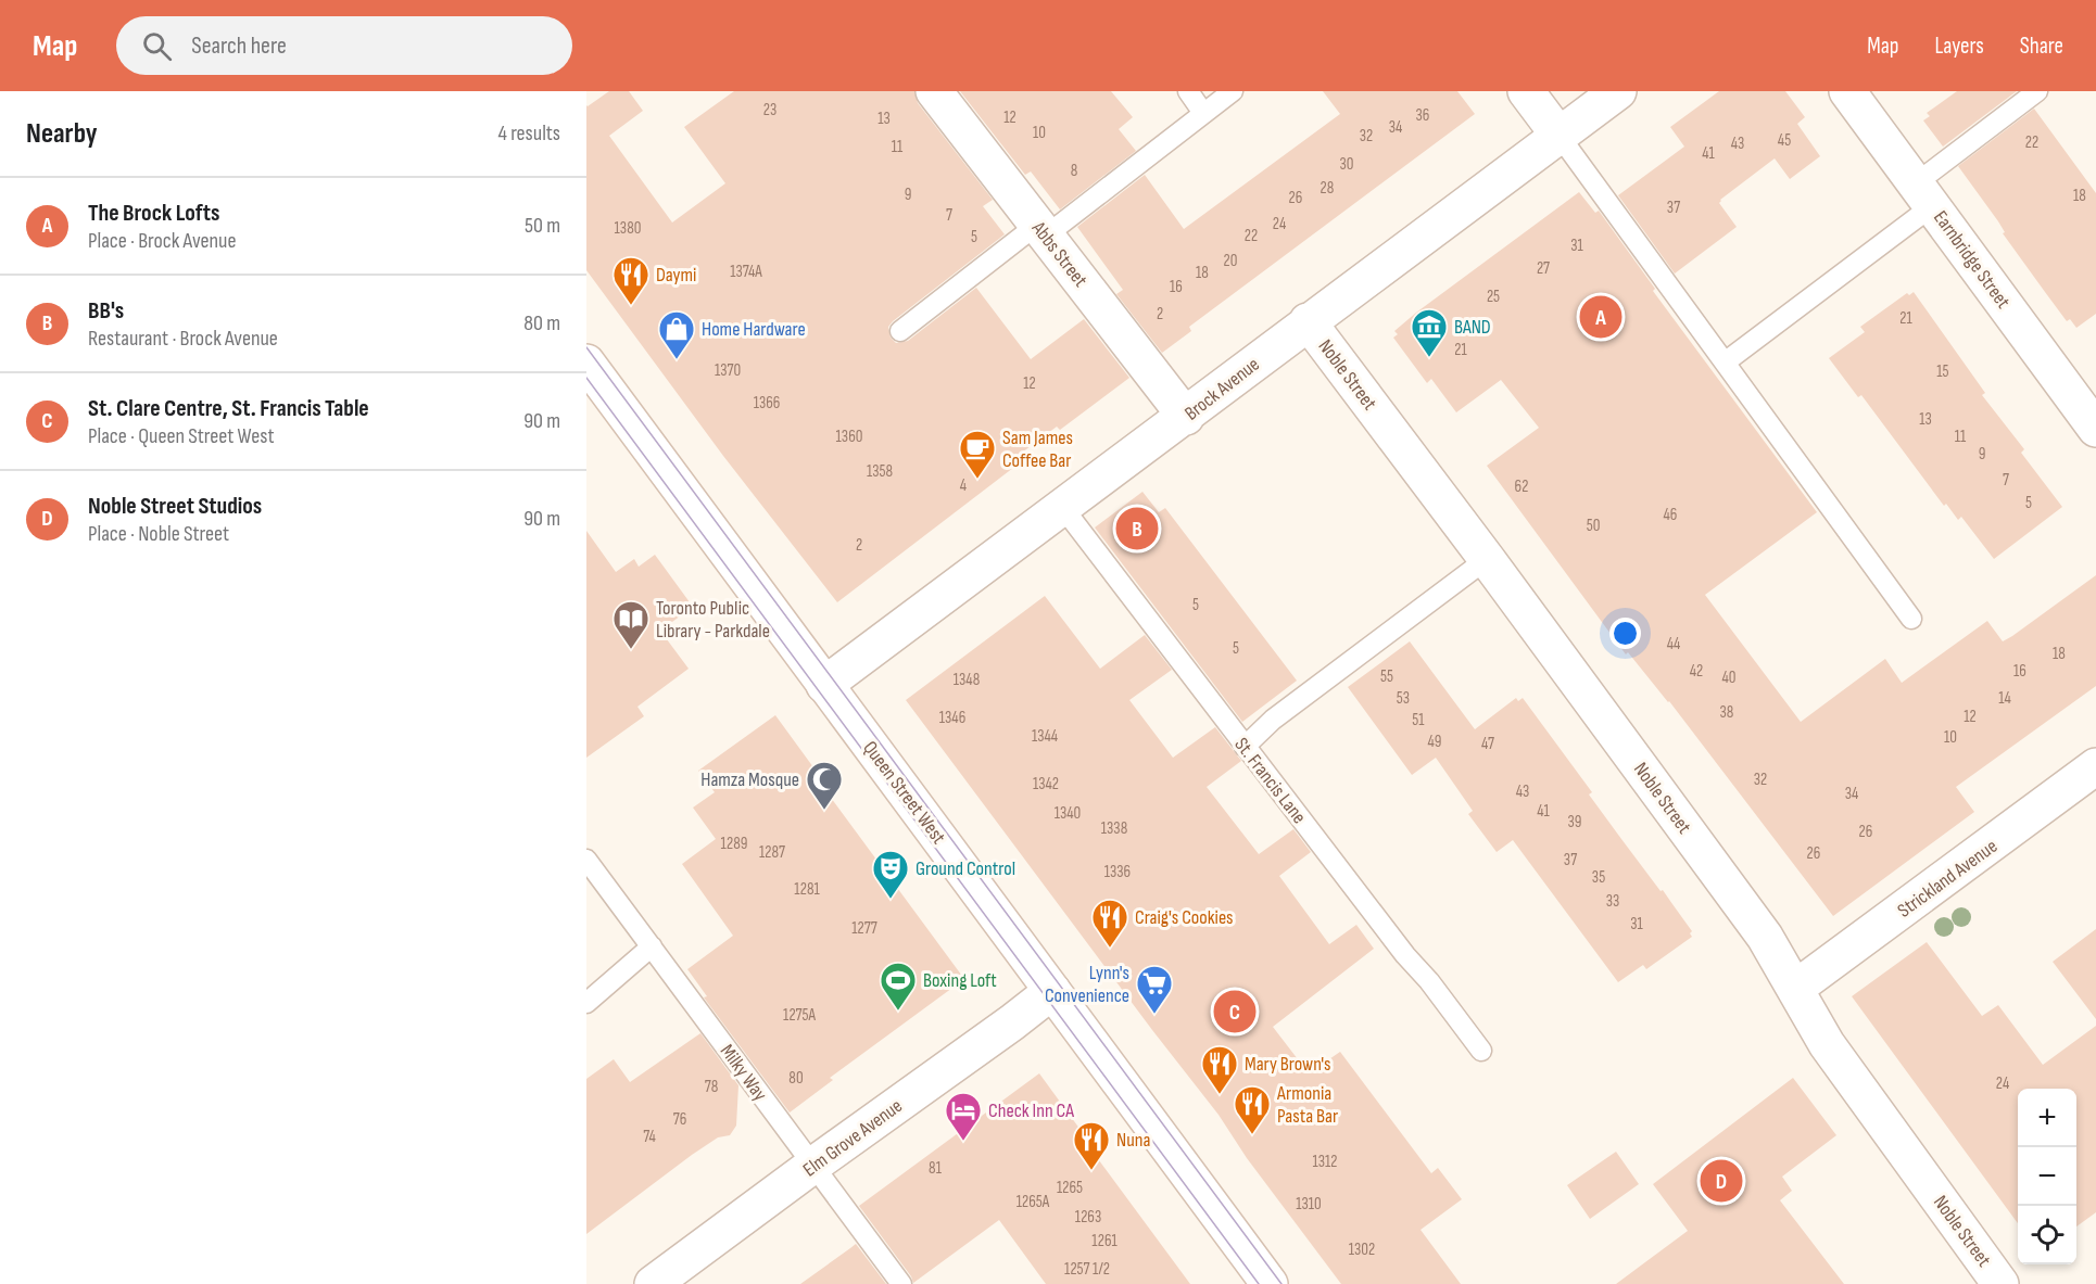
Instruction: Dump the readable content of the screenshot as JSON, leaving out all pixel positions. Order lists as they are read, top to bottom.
{
  "streets": {
    "street": [
      "Abbs Street",
      "Earnbridge Street",
      "Noble Street",
      "Brock Avenue",
      "Queen Street West",
      "Strickland Avenue",
      "Elm Grove Avenue"
    ],
    "lane": ["St. Francis Lane", "Milky Way"]
  },
  "crossings": [
    ["Abbs Street", "Brock Avenue"],
    ["Noble Street", "Brock Avenue"],
    ["Noble Street", "Strickland Avenue"],
    ["Brock Avenue", "St. Francis Lane"],
    ["Brock Avenue", "Queen Street West"],
    ["Queen Street West", "Elm Grove Avenue"],
    ["Milky Way", "Elm Grove Avenue"]
  ],
  "places": {
    "restaurant": [
      "Daymi",
      "Craig's Cookies",
      "Mary Brown's",
      "Armonia Pasta Bar",
      "Nuna"
    ],
    "museum": ["BAND"],
    "shop": ["Home Hardware"],
    "cafe": ["Sam James Coffee Bar"],
    "library": ["Toronto Public Library - Parkdale"],
    "mosque": ["Hamza Mosque"],
    "theatre": ["Ground Control"],
    "sports": ["Boxing Loft"],
    "supermarket": ["Lynn's Convenience"],
    "hotel": ["Check Inn CA"]
  },
  "house_numbers": [
    "23",
    "36",
    "12",
    "13",
    "34",
    "10",
    "32",
    "45",
    "22",
    "43",
    "11",
    "41",
    "30",
    "8",
    "28",
    "9",
    "18",
    "26",
    "37",
    "7",
    "24",
    "1380",
    "22",
    "5",
    "31",
    "20",
    "27",
    "1374A",
    "18",
    "16",
    "25",
    "2",
    "21",
    "21",
    "1370",
    "15",
    "12",
    "1366",
    "13",
    "1360",
    "11",
    "9",
    "1358",
    "7",
    "4",
    "62",
    "5",
    "46",
    "50",
    "2",
    "5",
    "44",
    "5",
    "18",
    "42",
    "16",
    "55",
    "40",
    "1348",
    "53",
    "14",
    "38",
    "12",
    "1346",
    "51",
    "1344",
    "10",
    "49",
    "47",
    "32",
    "1342",
    "43",
    "34",
    "41",
    "1340",
    "39",
    "1338",
    "26",
    "1289",
    "1287",
    "26",
    "37",
    "1336",
    "35",
    "1281",
    "33",
    "31",
    "1277",
    "1275A",
    "80",
    "24",
    "78",
    "76",
    "74",
    "1312",
    "81",
    "1265",
    "1265A",
    "1310",
    "1263",
    "1261",
    "1302",
    "1257 1/2"
  ],
  "page": {
    "header": "Map",
    "search": "Search here",
    "nav": ["Map", "Layers", "Share"],
    "heading": ["Nearby", "4 results"],
    "list": [
      {
        "mark": "A",
        "name": "The Brock Lofts",
        "note": "Place · Brock Avenue",
        "value": "50 m"
      },
      {
        "mark": "B",
        "name": "BB's",
        "note": "Restaurant · Brock Avenue",
        "value": "80 m"
      },
      {
        "mark": "C",
        "name": "St. Clare Centre, St. Francis Table",
        "note": "Place · Queen Street West",
        "value": "90 m"
      },
      {
        "mark": "D",
        "name": "Noble Street Studios",
        "note": "Place · Noble Street",
        "value": "90 m"
      }
    ],
    "pins": [
      "A",
      "B",
      "C",
      "D"
    ],
    "map_buttons": ["+", "−"]
  }
}
